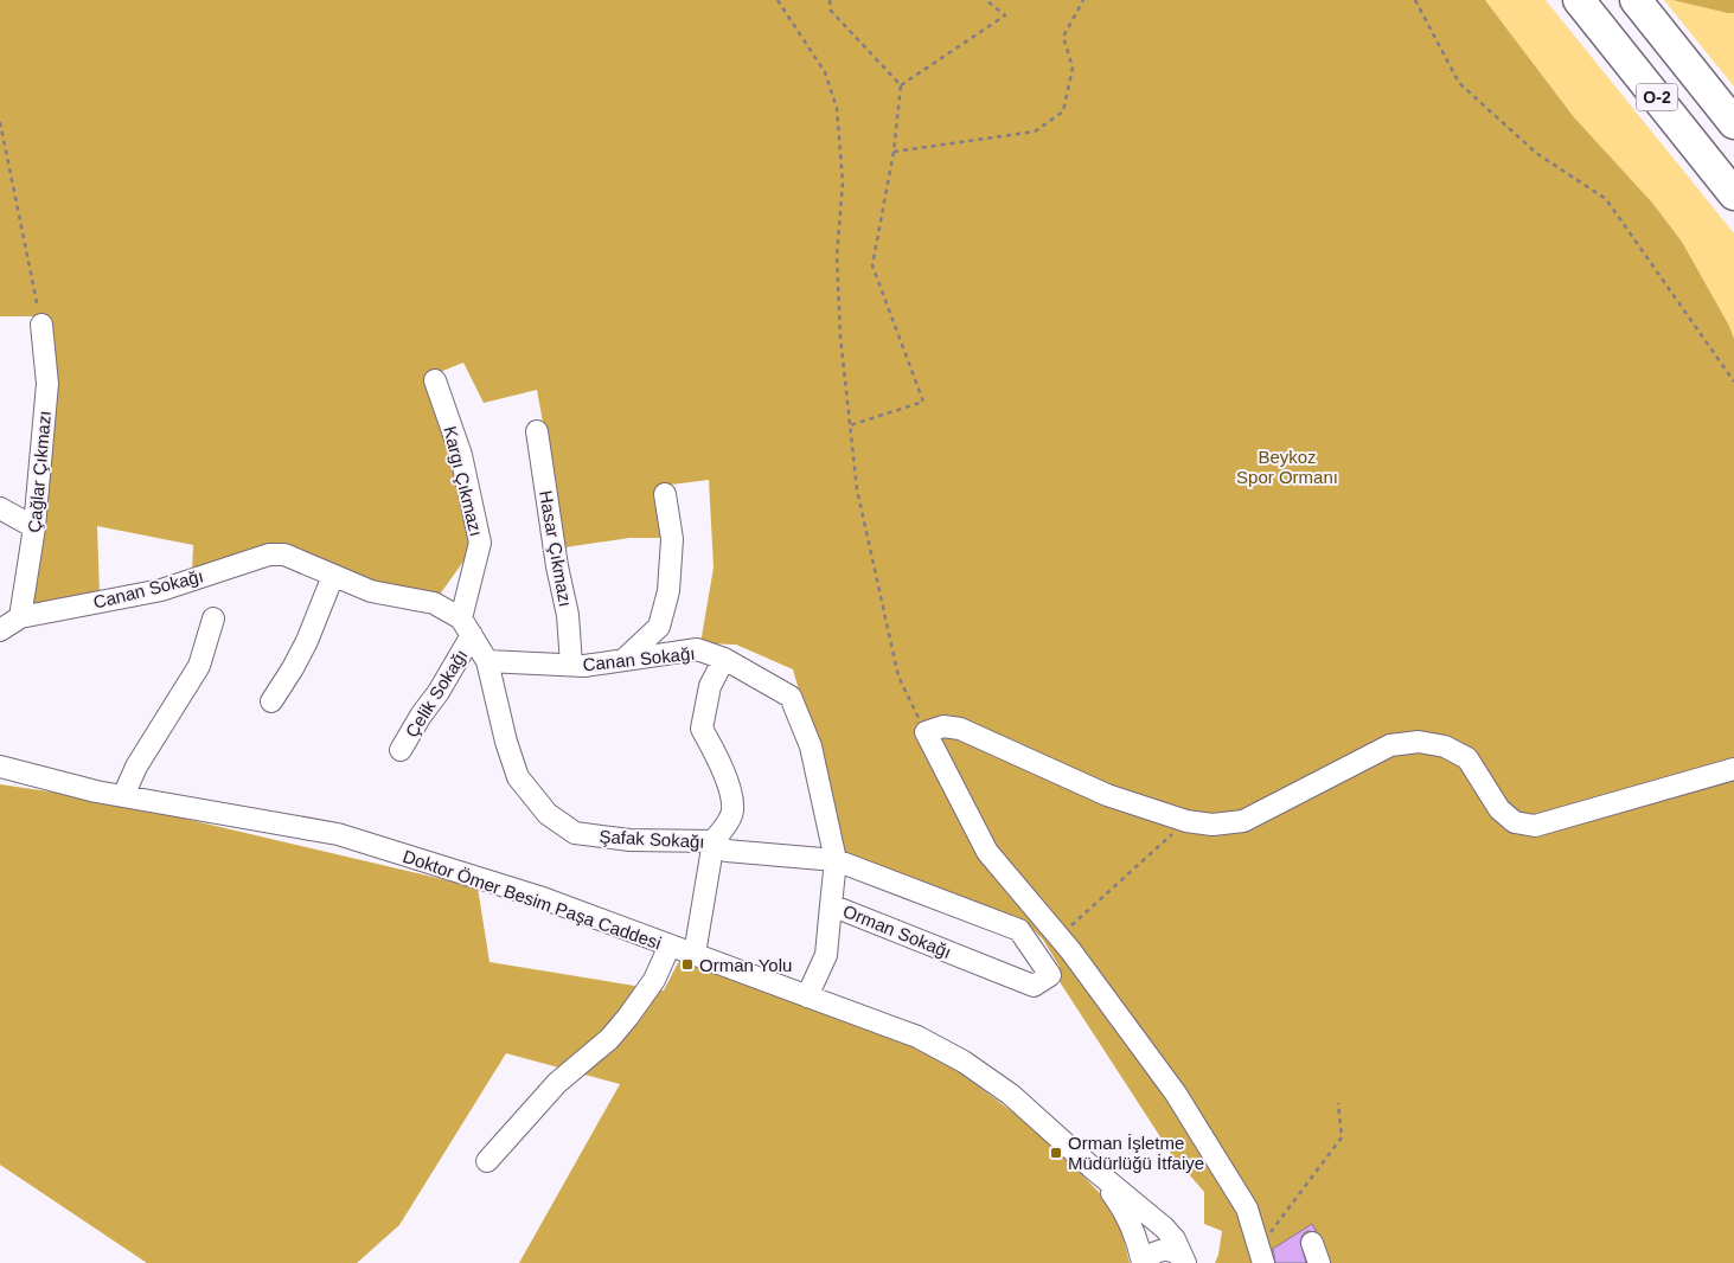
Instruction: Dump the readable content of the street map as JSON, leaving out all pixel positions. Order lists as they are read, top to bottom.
{
  "streets": {
    "highway": ["O-2"],
    "street": [
      "Çağlar Çıkmazı",
      "Kargı Çıkmazı",
      "Hasar Çıkmazı",
      "Canan Sokağı",
      "Çelik Sokağı",
      "Şafak Sokağı",
      "Doktor Ömer Besim Paşa Caddesi",
      "Orman Sokağı"
    ]
  },
  "crossings": [
    ["Çağlar Çıkmazı", "Canan Sokağı"],
    ["Kargı Çıkmazı", "Canan Sokağı"],
    ["Kargı Çıkmazı", "Çelik Sokağı"],
    ["Hasar Çıkmazı", "Canan Sokağı"],
    ["Canan Sokağı", "Çelik Sokağı"],
    ["Canan Sokağı", "Şafak Sokağı"],
    ["Canan Sokağı", "Orman Sokağı"],
    ["Şafak Sokağı", "Orman Sokağı"],
    ["Doktor Ömer Besim Paşa Caddesi", "Orman Sokağı"]
  ],
  "parks": ["Beykoz Spor Ormanı"],
  "places": {
    "transit": ["Orman Yolu", "Orman İşletme Müdürlüğü İtfaiye"]
  }
}
